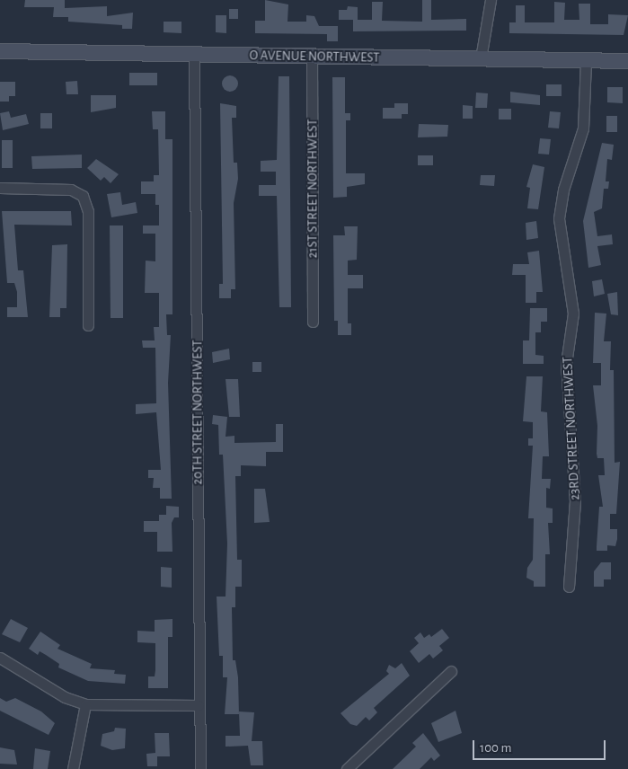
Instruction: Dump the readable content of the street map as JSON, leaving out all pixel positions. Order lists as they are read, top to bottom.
{
  "streets": {
    "street": [
      "O AVENUE NORTHWEST",
      "21ST STREET NORTHWEST",
      "20TH STREET NORTHWEST",
      "23RD STREET NORTHWEST"
    ]
  },
  "crossings": [
    ["O AVENUE NORTHWEST", "21ST STREET NORTHWEST"],
    ["O AVENUE NORTHWEST", "20TH STREET NORTHWEST"],
    ["O AVENUE NORTHWEST", "23RD STREET NORTHWEST"]
  ],
  "scale_bar": "100 m"
}
